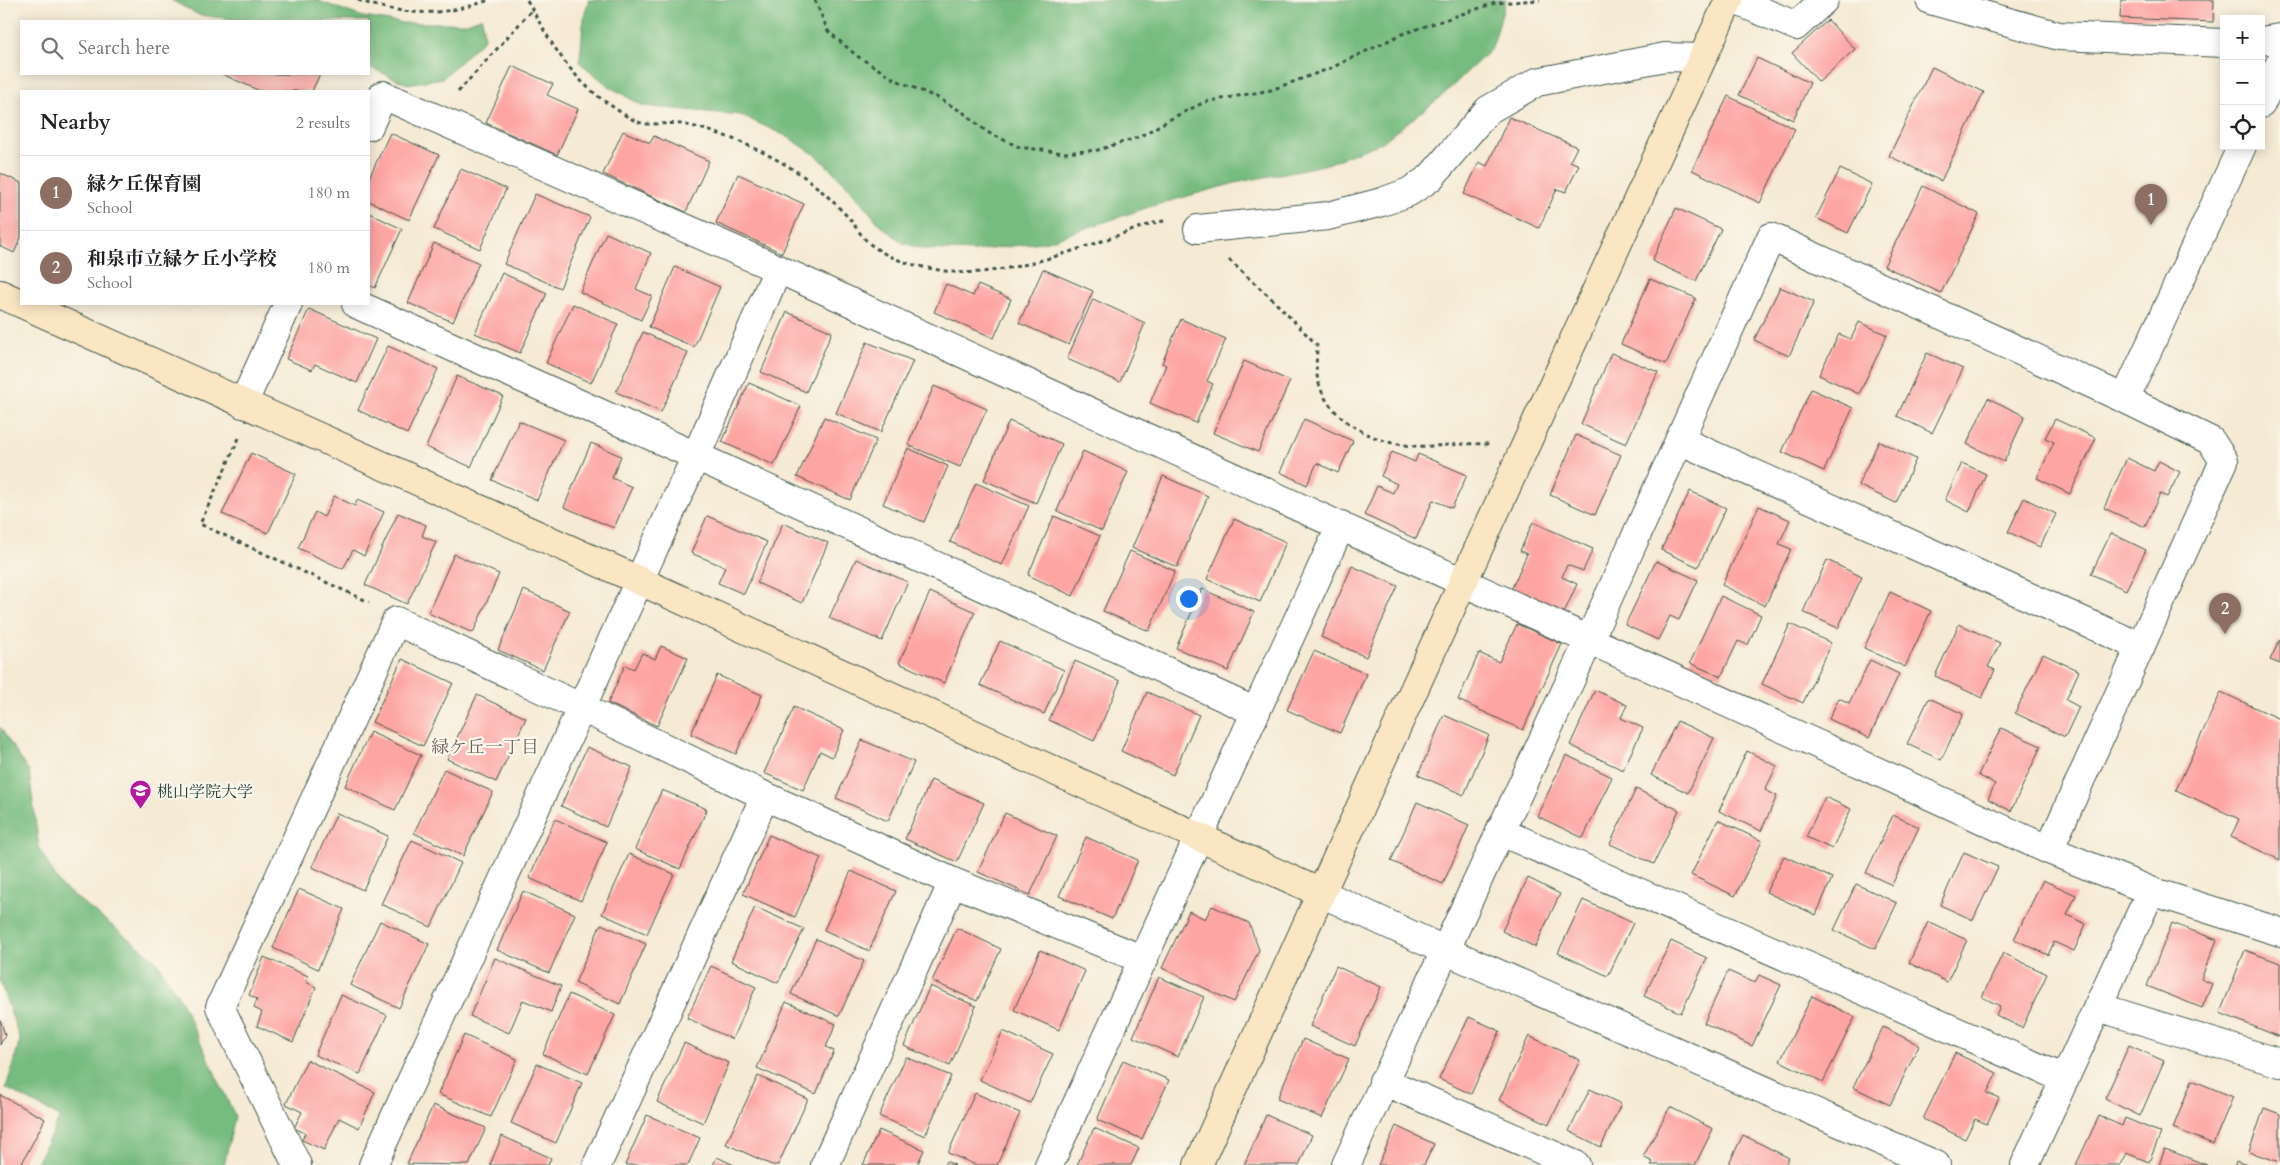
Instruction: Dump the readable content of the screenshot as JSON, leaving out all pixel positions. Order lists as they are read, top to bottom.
{
  "districts": ["緑ケ丘一丁目"],
  "places": {
    "school or university": ["桃山学院大学"]
  },
  "page": {
    "map_buttons": ["+", "−"],
    "search": "Search here",
    "heading": ["Nearby", "2 results"],
    "list": [
      {
        "mark": "1",
        "name": "緑ケ丘保育園",
        "note": "School",
        "value": "180 m"
      },
      {
        "mark": "2",
        "name": "和泉市立緑ケ丘小学校",
        "note": "School",
        "value": "180 m"
      }
    ],
    "pins": ["1", "2"]
  }
}
